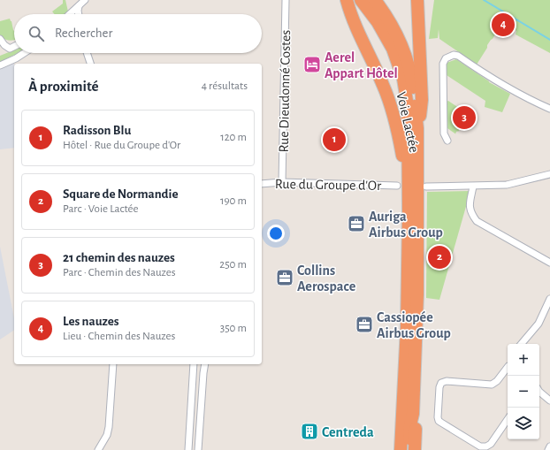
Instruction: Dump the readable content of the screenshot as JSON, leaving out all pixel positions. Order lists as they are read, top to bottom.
{
  "streets": {
    "highway": ["Voie Lactée"],
    "street": ["Rue Dieudonné Costes", "Rue du Groupe d'Or"]
  },
  "crossings": [
    ["Rue Dieudonné Costes", "Rue du Groupe d'Or"]
  ],
  "places": {
    "hotel": ["Aerel Appart Hôtel"],
    "office": ["Auriga Airbus Group", "Collins Aerospace", "Cassiopée Airbus Group"],
    "building": ["Centreda"]
  },
  "page": {
    "pins": [
      "4",
      "3",
      "1",
      "2"
    ],
    "search": "Rechercher",
    "heading": ["À proximité", "4 résultats"],
    "list": [
      {
        "mark": "1",
        "name": "Radisson Blu",
        "note": "Hôtel · Rue du Groupe d'Or",
        "value": "120 m"
      },
      {
        "mark": "2",
        "name": "Square de Normandie",
        "note": "Parc · Voie Lactée",
        "value": "190 m"
      },
      {
        "mark": "3",
        "name": "21 chemin des nauzes",
        "note": "Parc · Chemin des Nauzes",
        "value": "250 m"
      },
      {
        "mark": "4",
        "name": "Les nauzes",
        "note": "Lieu · Chemin des Nauzes",
        "value": "350 m"
      }
    ],
    "map_buttons": ["+", "−"]
  }
}
